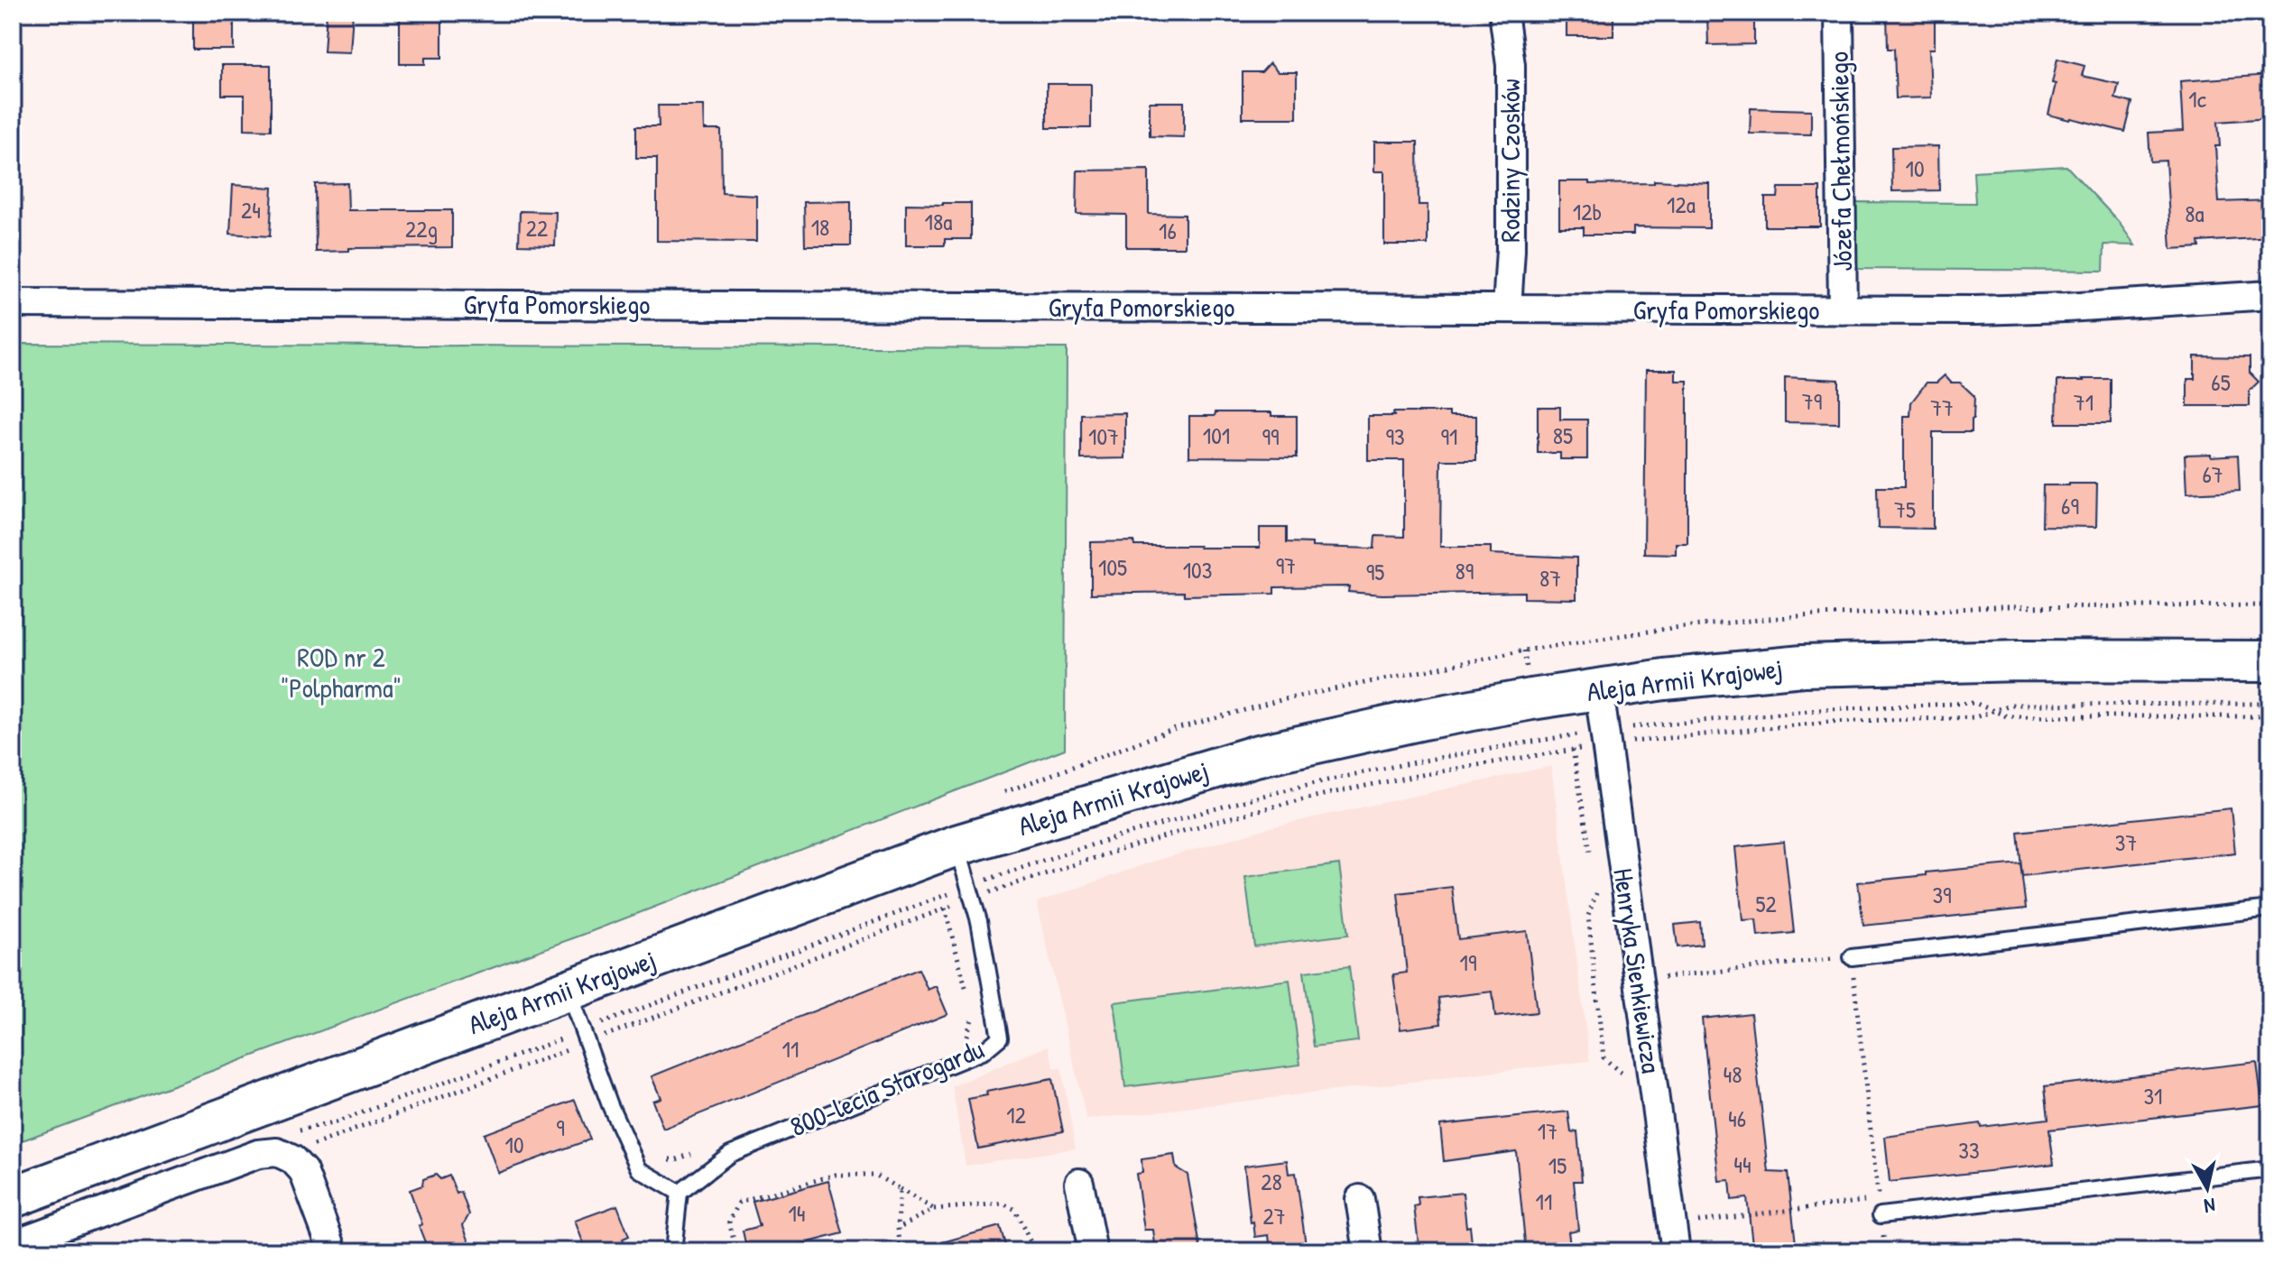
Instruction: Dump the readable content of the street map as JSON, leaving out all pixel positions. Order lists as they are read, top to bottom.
{
  "streets": {
    "main road": ["Aleja Armii Krajowej"],
    "street": [
      "Rodziny Czosków",
      "Józefa Chełmońskiego",
      "Gryfa Pomorskiego",
      "Henryka Sienkiewicza"
    ],
    "lane": ["800-lecia Starogardu"]
  },
  "crossings": [
    ["Rodziny Czosków", "Gryfa Pomorskiego"],
    ["Józefa Chełmońskiego", "Gryfa Pomorskiego"],
    ["Aleja Armii Krajowej", "Henryka Sienkiewicza"],
    ["Aleja Armii Krajowej", "800-lecia Starogardu"]
  ],
  "parks": ["ROD nr 2 \"Polpharma\""],
  "house_numbers": [
    "1c",
    "10",
    "12a",
    "24",
    "12b",
    "8a",
    "18a",
    "18",
    "22",
    "22g",
    "16",
    "65",
    "79",
    "71",
    "77",
    "101",
    "85",
    "107",
    "99",
    "93",
    "91",
    "67",
    "69",
    "75",
    "97",
    "105",
    "103",
    "89",
    "95",
    "87",
    "37",
    "39",
    "52",
    "19",
    "11",
    "48",
    "31",
    "12",
    "46",
    "9",
    "17",
    "10",
    "33",
    "44",
    "15",
    "28",
    "11",
    "14",
    "27"
  ],
  "north": "bottom"
}
